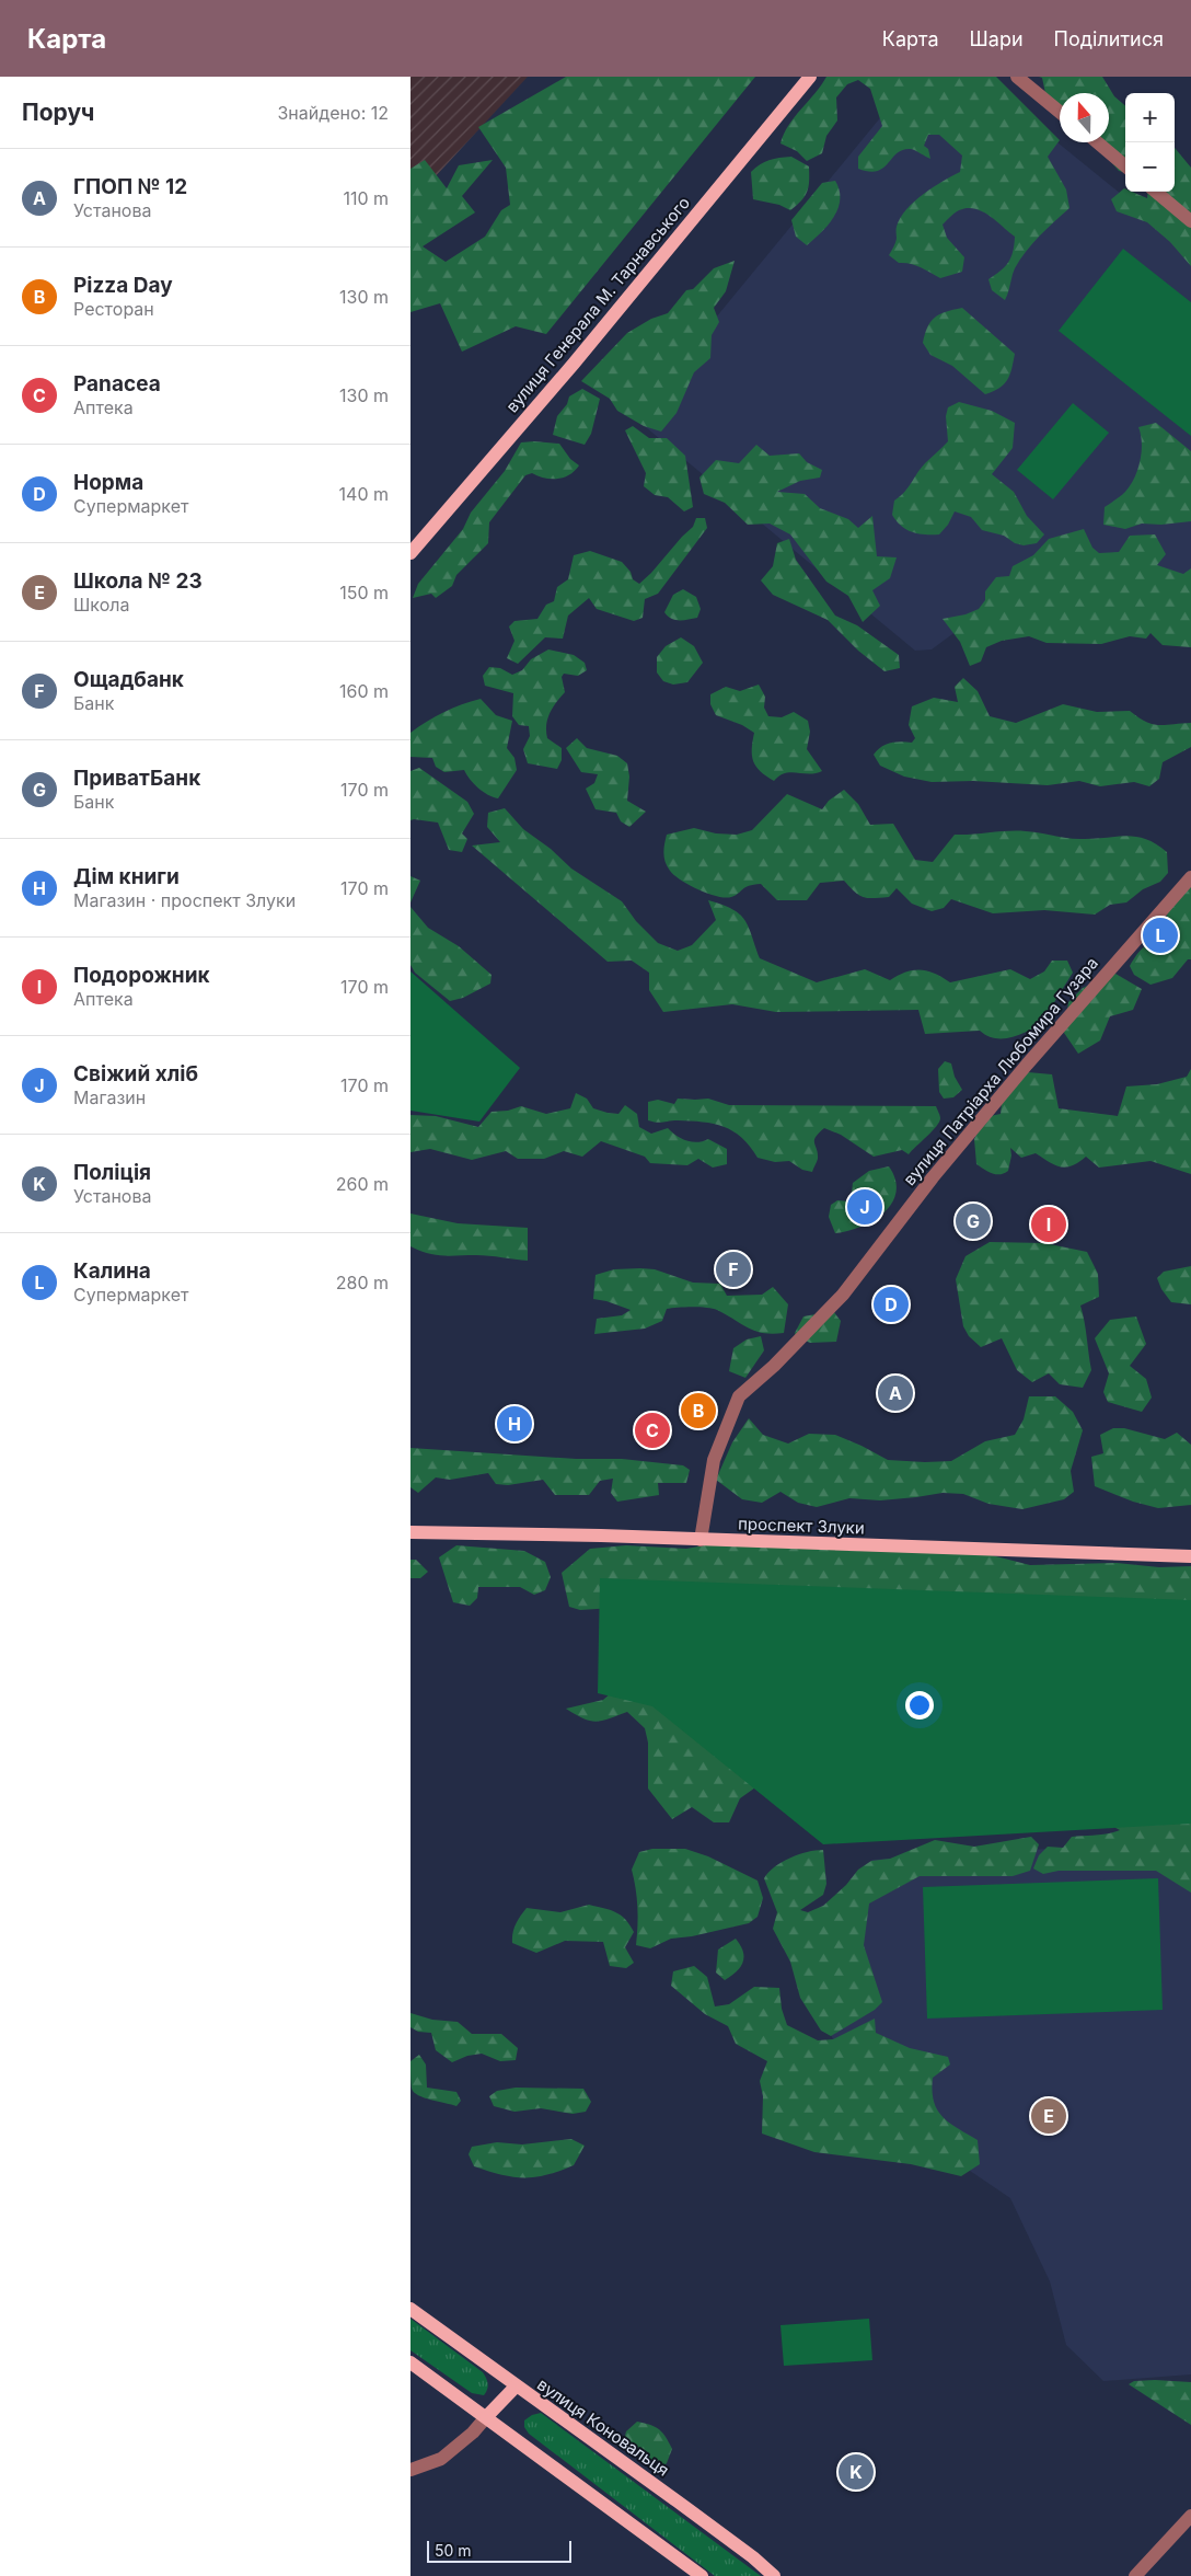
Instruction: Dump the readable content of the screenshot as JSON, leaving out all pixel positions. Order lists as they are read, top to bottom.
{
  "streets": {
    "main road": ["вулиця Генерала М. Тарнавського", "проспект Злуки", "вулиця Коновальця"],
    "street": ["вулиця Патріарха Любомира Гузара"]
  },
  "crossings": [
    ["вулиця Патріарха Любомира Гузара", "проспект Злуки"]
  ],
  "scale_bar": "50 m",
  "north": "top",
  "page": {
    "header": "Карта",
    "nav": ["Карта", "Шари", "Поділитися"],
    "heading": ["Поруч", "Знайдено: 12"],
    "map_buttons": ["+", "−"],
    "list": [
      {
        "mark": "A",
        "name": "ГПОП № 12",
        "note": "Установа",
        "value": "110 m"
      },
      {
        "mark": "B",
        "name": "Pizza Day",
        "note": "Ресторан",
        "value": "130 m"
      },
      {
        "mark": "C",
        "name": "Panacea",
        "note": "Аптека",
        "value": "130 m"
      },
      {
        "mark": "D",
        "name": "Норма",
        "note": "Супермаркет",
        "value": "140 m"
      },
      {
        "mark": "E",
        "name": "Школа № 23",
        "note": "Школа",
        "value": "150 m"
      },
      {
        "mark": "F",
        "name": "Ощадбанк",
        "note": "Банк",
        "value": "160 m"
      },
      {
        "mark": "G",
        "name": "ПриватБанк",
        "note": "Банк",
        "value": "170 m"
      },
      {
        "mark": "H",
        "name": "Дім книги",
        "note": "Магазин · проспект Злуки",
        "value": "170 m"
      },
      {
        "mark": "I",
        "name": "Подорожник",
        "note": "Аптека",
        "value": "170 m"
      },
      {
        "mark": "J",
        "name": "Свіжий хліб",
        "note": "Магазин",
        "value": "170 m"
      },
      {
        "mark": "K",
        "name": "Поліція",
        "note": "Установа",
        "value": "260 m"
      },
      {
        "mark": "L",
        "name": "Калина",
        "note": "Супермаркет",
        "value": "280 m"
      }
    ],
    "pins": [
      "L",
      "J",
      "G",
      "I",
      "F",
      "D",
      "A",
      "B",
      "H",
      "C",
      "E",
      "K"
    ],
    "scale": "50 m"
  }
}
